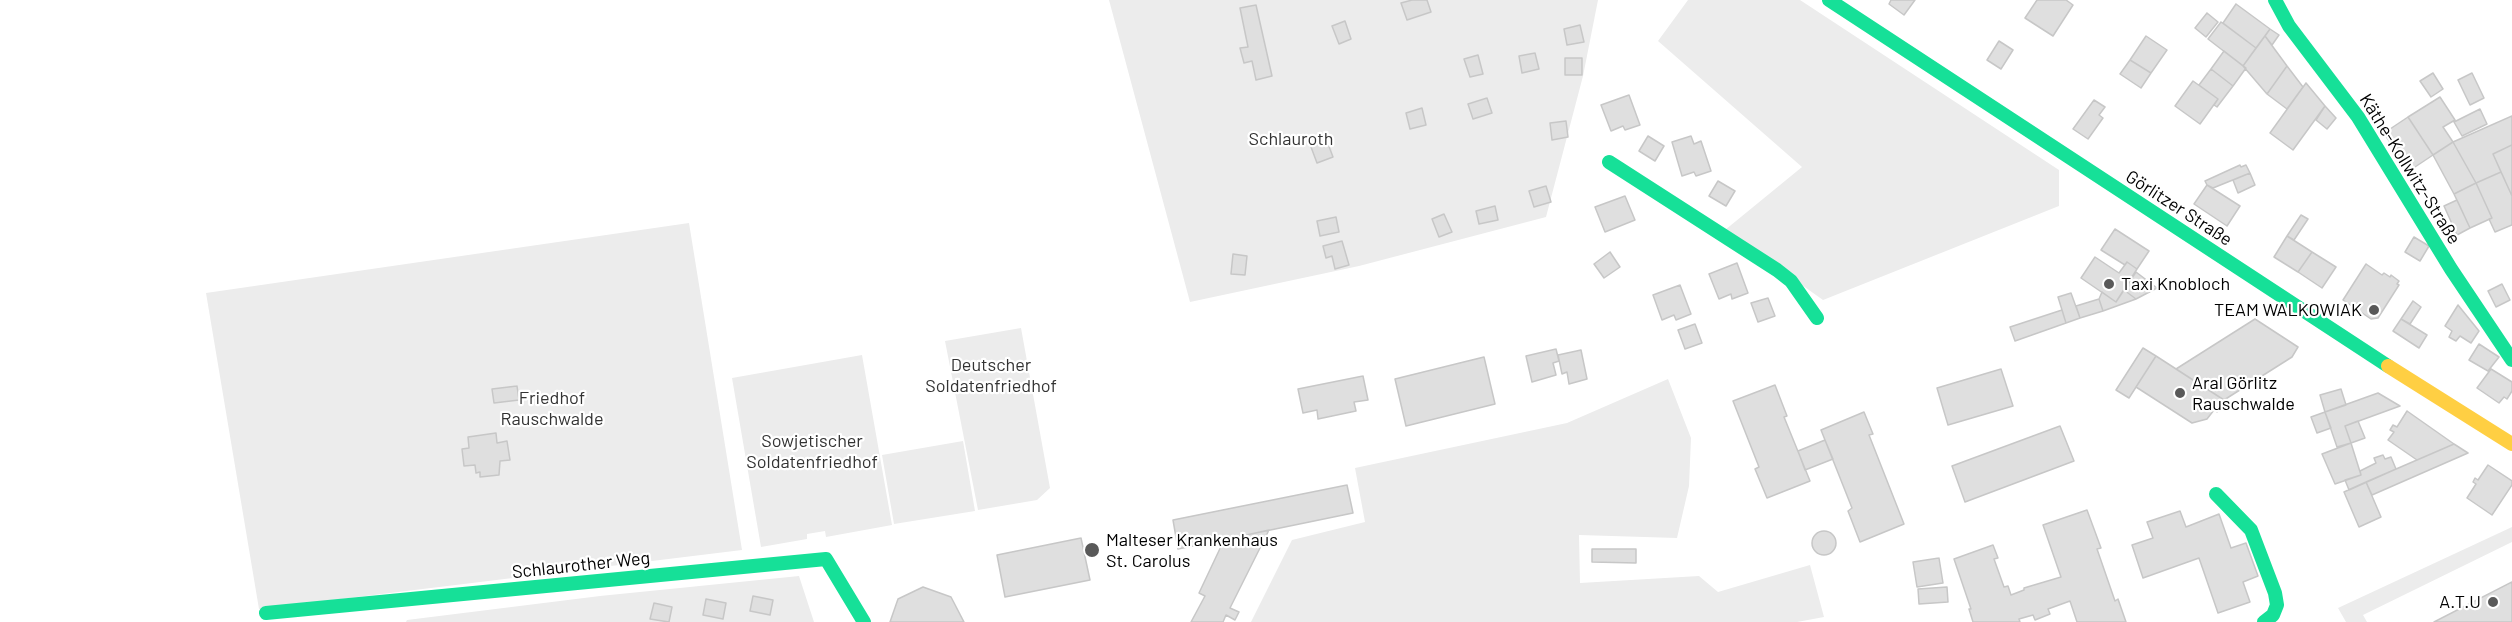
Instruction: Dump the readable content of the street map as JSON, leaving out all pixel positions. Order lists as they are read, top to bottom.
{
  "streets": {
    "street": ["Käthe-Kollwitz-Straße", "Görlitzer Straße", "Schlaurother Weg"]
  },
  "parks": [
    "Schlauroth",
    "Deutscher Soldatenfriedhof",
    "Friedhof Rauschwalde",
    "Sowjetischer Soldatenfriedhof"
  ],
  "places": [
    "Taxi Knobloch",
    "TEAM WALKOWIAK",
    "Aral Görlitz Rauschwalde",
    "Malteser Krankenhaus St. Carolus",
    "A.T.U"
  ]
}
